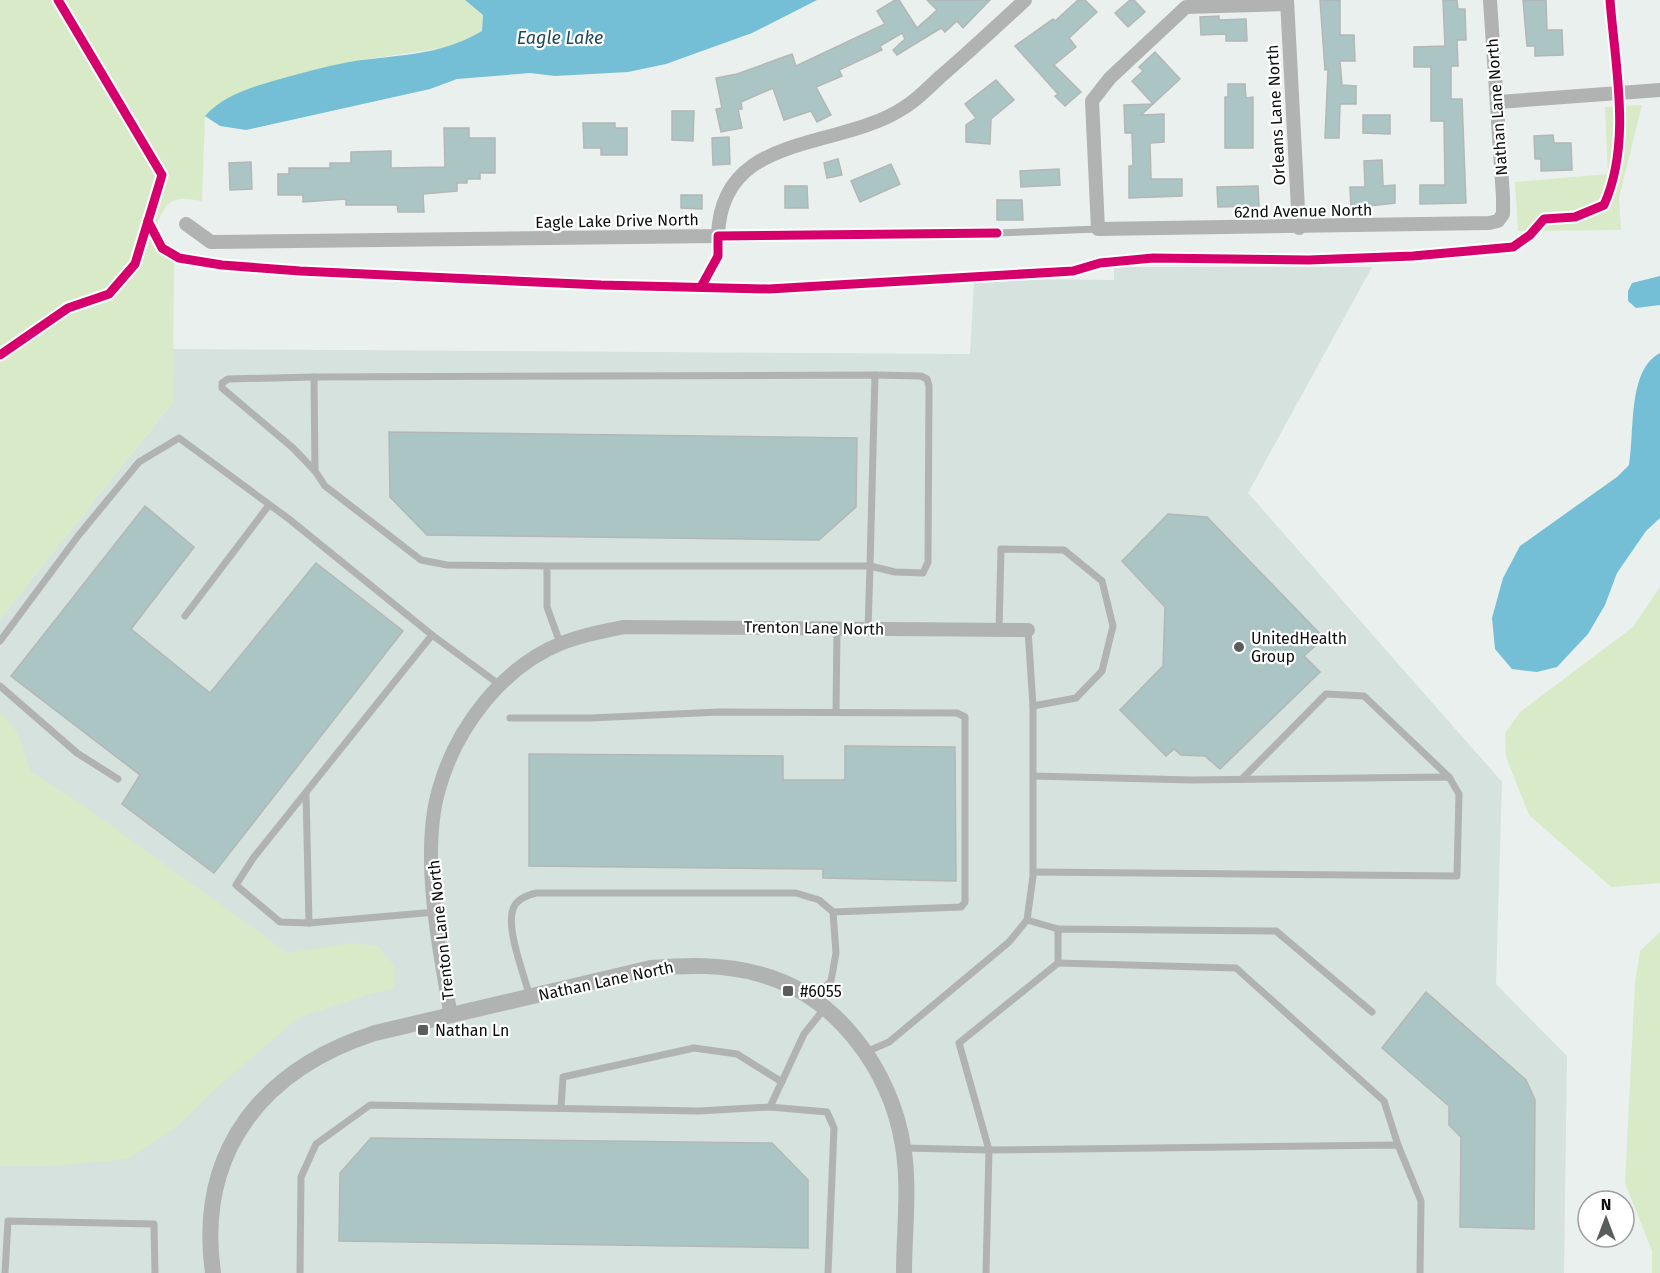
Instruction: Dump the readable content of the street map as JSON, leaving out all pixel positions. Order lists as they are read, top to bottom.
{
  "streets": {
    "street": [
      "Nathan Lane North",
      "Orleans Lane North",
      "62nd Avenue North",
      "Eagle Lake Drive North",
      "Trenton Lane North"
    ]
  },
  "crossings": [
    ["Nathan Lane North", "62nd Avenue North"],
    ["Nathan Lane North", "Trenton Lane North"],
    ["Orleans Lane North", "62nd Avenue North"]
  ],
  "water": ["Eagle Lake"],
  "places": {
    "other": ["UnitedHealth Group"],
    "transit": ["#6055", "Nathan Ln"]
  },
  "north": "top"
}
